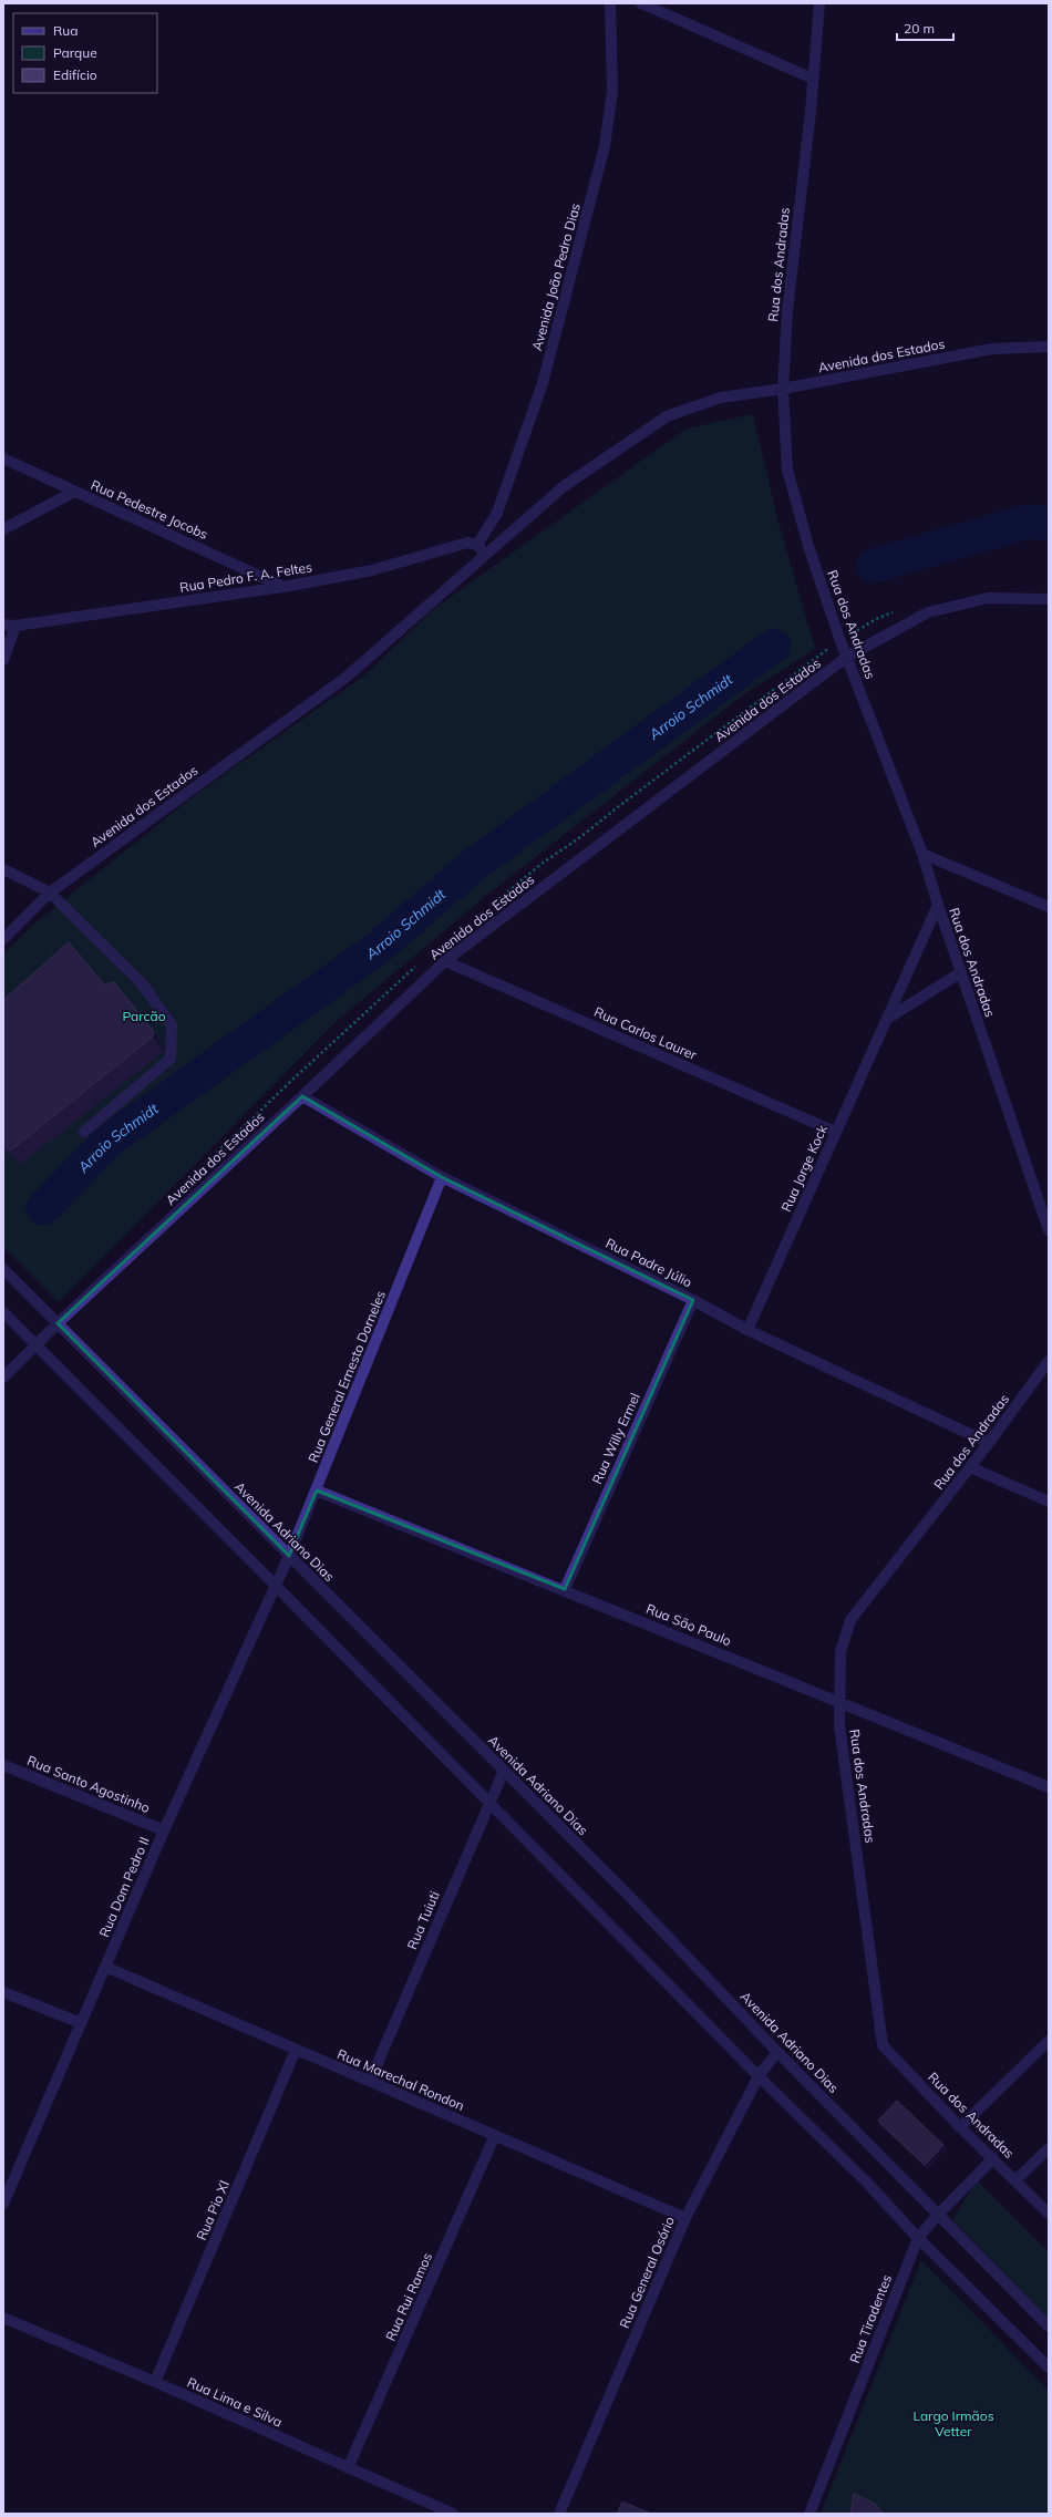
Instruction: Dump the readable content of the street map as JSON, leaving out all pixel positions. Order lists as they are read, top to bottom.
{
  "streets": {
    "street": [
      "Rua dos Andradas",
      "Avenida João Pedro Dias",
      "Avenida dos Estados",
      "Rua Pedestre Jocobs",
      "Rua Pedro F. A. Feltes",
      "Rua Carlos Laurer",
      "Rua Jorge Kock",
      "Rua Padre Júlio",
      "Rua General Ernesto Dorneles",
      "Rua Willy Ermel",
      "Avenida Adriano Dias",
      "Rua São Paulo",
      "Rua Santo Agostinho",
      "Rua Dom Pedro II",
      "Rua Tuiuti",
      "Rua Marechal Rondon",
      "Rua Pio XI",
      "Rua General Osório",
      "Rua Rui Ramos",
      "Rua Tiradentes",
      "Rua Lima e Silva"
    ]
  },
  "crossings": [
    ["Rua dos Andradas", "Avenida dos Estados"],
    ["Rua dos Andradas", "Rua Jorge Kock"],
    ["Rua dos Andradas", "Rua Padre Júlio"],
    ["Rua dos Andradas", "Rua São Paulo"],
    ["Rua dos Andradas", "Rua Tiradentes"],
    ["Avenida João Pedro Dias", "Rua Pedro F. A. Feltes"],
    ["Avenida dos Estados", "Rua Carlos Laurer"],
    ["Avenida dos Estados", "Rua Padre Júlio"],
    ["Avenida dos Estados", "Avenida Adriano Dias"],
    ["Rua Pedestre Jocobs", "Rua Pedro F. A. Feltes"],
    ["Rua Carlos Laurer", "Rua Jorge Kock"],
    ["Rua Jorge Kock", "Rua Padre Júlio"],
    ["Rua Padre Júlio", "Rua General Ernesto Dorneles"],
    ["Rua Padre Júlio", "Rua Willy Ermel"],
    ["Rua General Ernesto Dorneles", "Avenida Adriano Dias"],
    ["Rua General Ernesto Dorneles", "Rua São Paulo"],
    ["Rua General Ernesto Dorneles", "Rua Dom Pedro II"],
    ["Rua Willy Ermel", "Rua São Paulo"],
    ["Avenida Adriano Dias", "Rua Tuiuti"],
    ["Avenida Adriano Dias", "Rua General Osório"],
    ["Avenida Adriano Dias", "Rua Tiradentes"],
    ["Rua Santo Agostinho", "Rua Dom Pedro II"],
    ["Rua Dom Pedro II", "Rua Marechal Rondon"],
    ["Rua Tuiuti", "Rua Marechal Rondon"],
    ["Rua Marechal Rondon", "Rua Pio XI"],
    ["Rua Marechal Rondon", "Rua General Osório"],
    ["Rua Marechal Rondon", "Rua Rui Ramos"],
    ["Rua Pio XI", "Rua Lima e Silva"],
    ["Rua Rui Ramos", "Rua Lima e Silva"]
  ],
  "water": ["Arroio Schmidt"],
  "parks": ["Parcão", "Largo Irmãos Vetter"],
  "legend": ["Rua", "Parque", "Edifício"],
  "scale_bar": "20 m"
}
